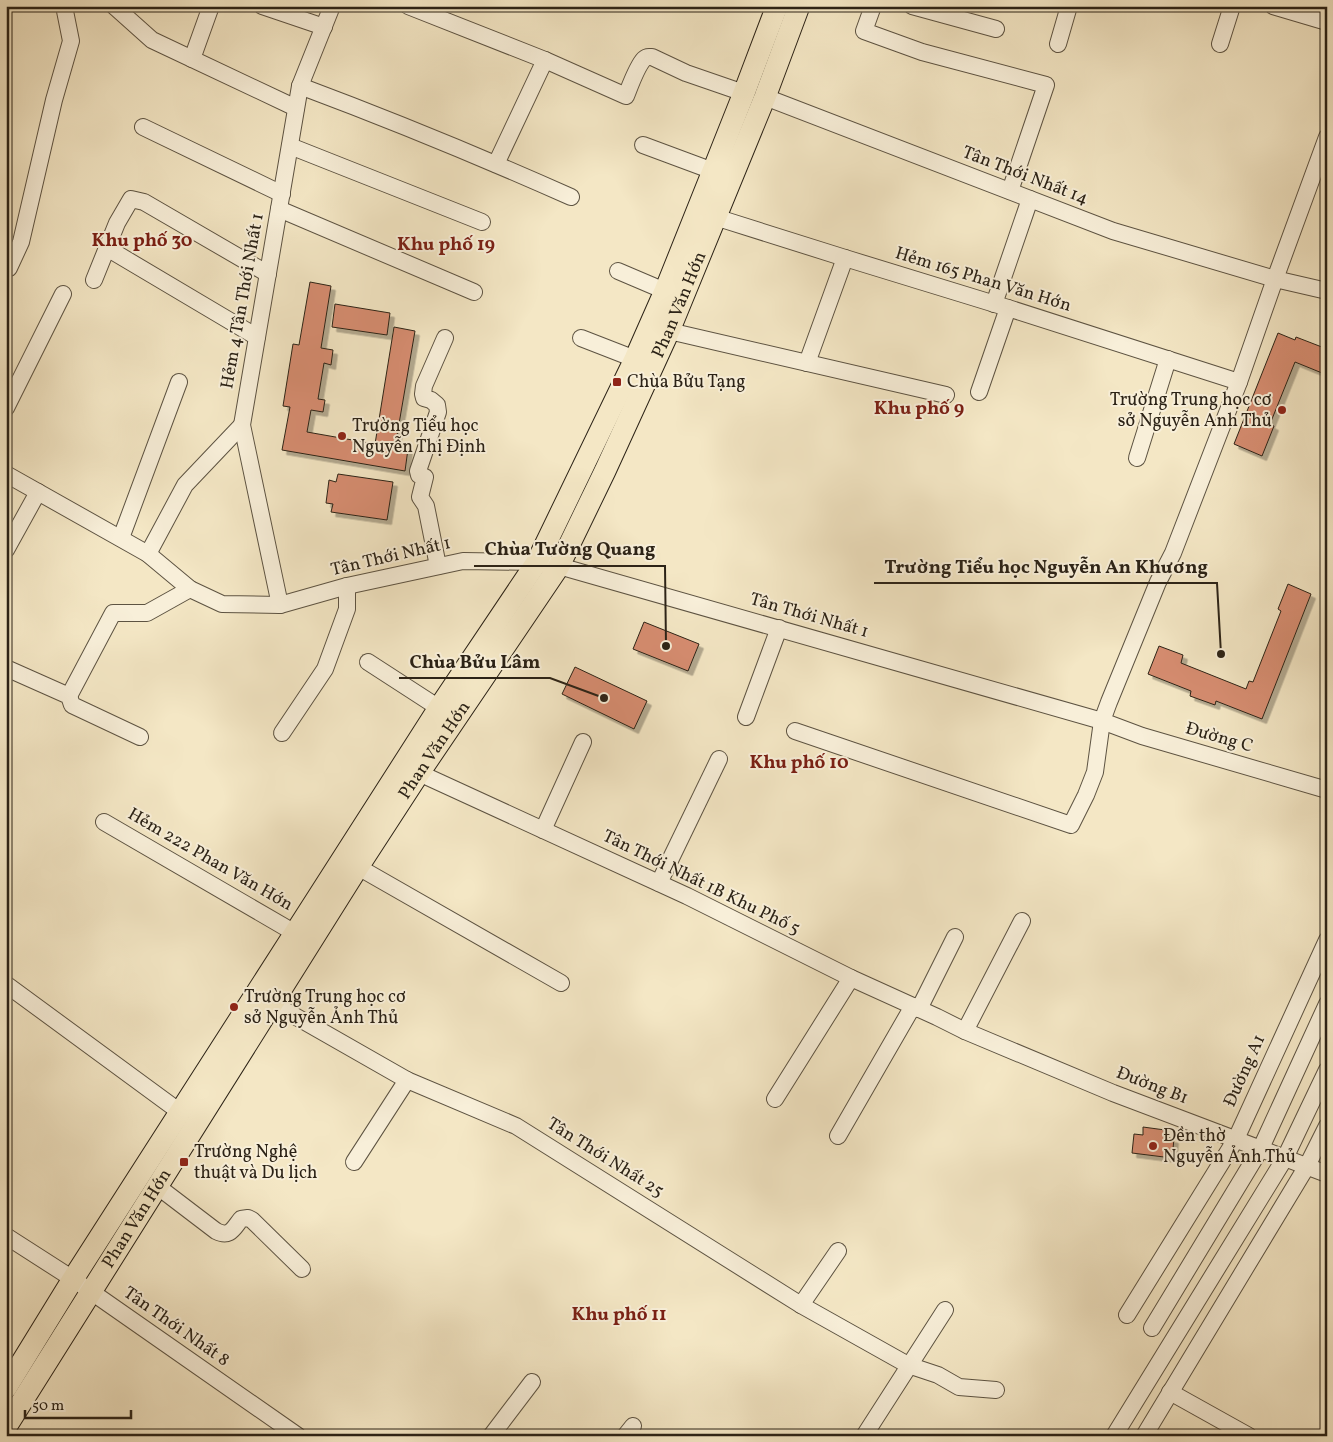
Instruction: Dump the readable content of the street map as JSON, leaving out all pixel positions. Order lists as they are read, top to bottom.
{
  "streets": {
    "main road": ["Phan Văn Hớn"],
    "street": [
      "Tân Thới Nhất 14",
      "Hẻm 165 Phan Văn Hớn",
      "Hẻm 4 Tân Thới Nhất 1",
      "Tân Thới Nhất 1",
      "Đường C",
      "Hẻm 222 Phan Văn Hớn",
      "Tân Thới Nhất 1B Khu Phố 5",
      "Đường A1",
      "Đường B1",
      "Tân Thới Nhất 25",
      "Tân Thới Nhất 8"
    ]
  },
  "crossings": [
    ["Tân Thới Nhất 14", "Phan Văn Hớn"],
    ["Hẻm 165 Phan Văn Hớn", "Phan Văn Hớn"],
    ["Hẻm 4 Tân Thới Nhất 1", "Tân Thới Nhất 1"],
    ["Phan Văn Hớn", "Tân Thới Nhất 1"],
    ["Phan Văn Hớn", "Hẻm 222 Phan Văn Hớn"],
    ["Phan Văn Hớn", "Tân Thới Nhất 1B Khu Phố 5"],
    ["Phan Văn Hớn", "Tân Thới Nhất 25"],
    ["Phan Văn Hớn", "Tân Thới Nhất 8"],
    ["Tân Thới Nhất 1", "Đường C"],
    ["Tân Thới Nhất 1B Khu Phố 5", "Đường B1"],
    ["Đường A1", "Đường B1"]
  ],
  "districts": [
    "Khu phố 30",
    "Khu phố 19",
    "Khu phố 9",
    "Khu phố 10",
    "Khu phố 11"
  ],
  "places": {
    "transit": ["Chùa Bửu Tạng", "Trường Nghệ thuật và Du lịch"],
    "other": [
      "Trường Trung học cơ sở Nguyễn Anh Thủ",
      "Trường Tiểu học Nguyễn Thị Định",
      "Chùa Tường Quang",
      "Trường Tiểu học Nguyễn An Khương",
      "Chùa Bửu Lâm",
      "Trường Trung học cơ sở Nguyễn Ảnh Thủ",
      "Đền thờ Nguyễn Ảnh Thủ"
    ]
  },
  "scale_bar": "50 m"
}
